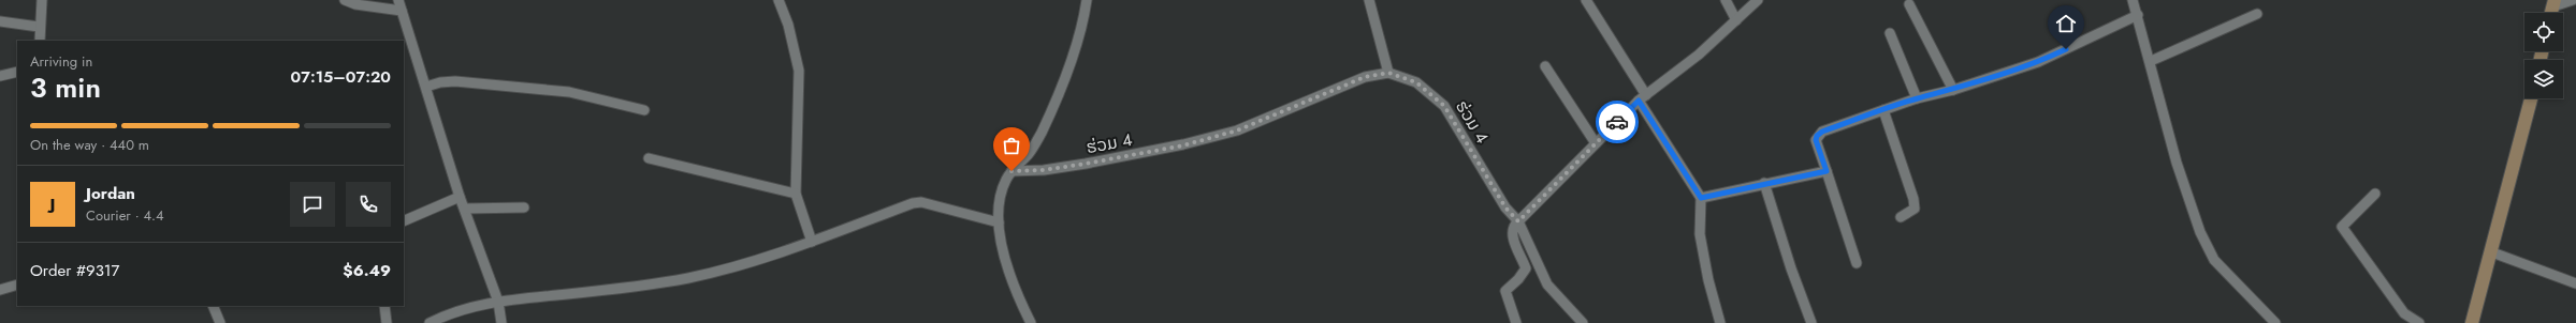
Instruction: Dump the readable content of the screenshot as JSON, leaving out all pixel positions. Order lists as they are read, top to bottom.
{
  "streets": {
    "street": ["ຮ່ວມ 4"]
  },
  "page": {
    "heading": ["3 min", "Arriving in", "07:15–07:20"],
    "panel": [
      "Jordan",
      "Courier · 4.4",
      "Order #9317",
      "$6.49"
    ],
    "bar": "On the way · 440 m",
    "round": "J"
  }
}
